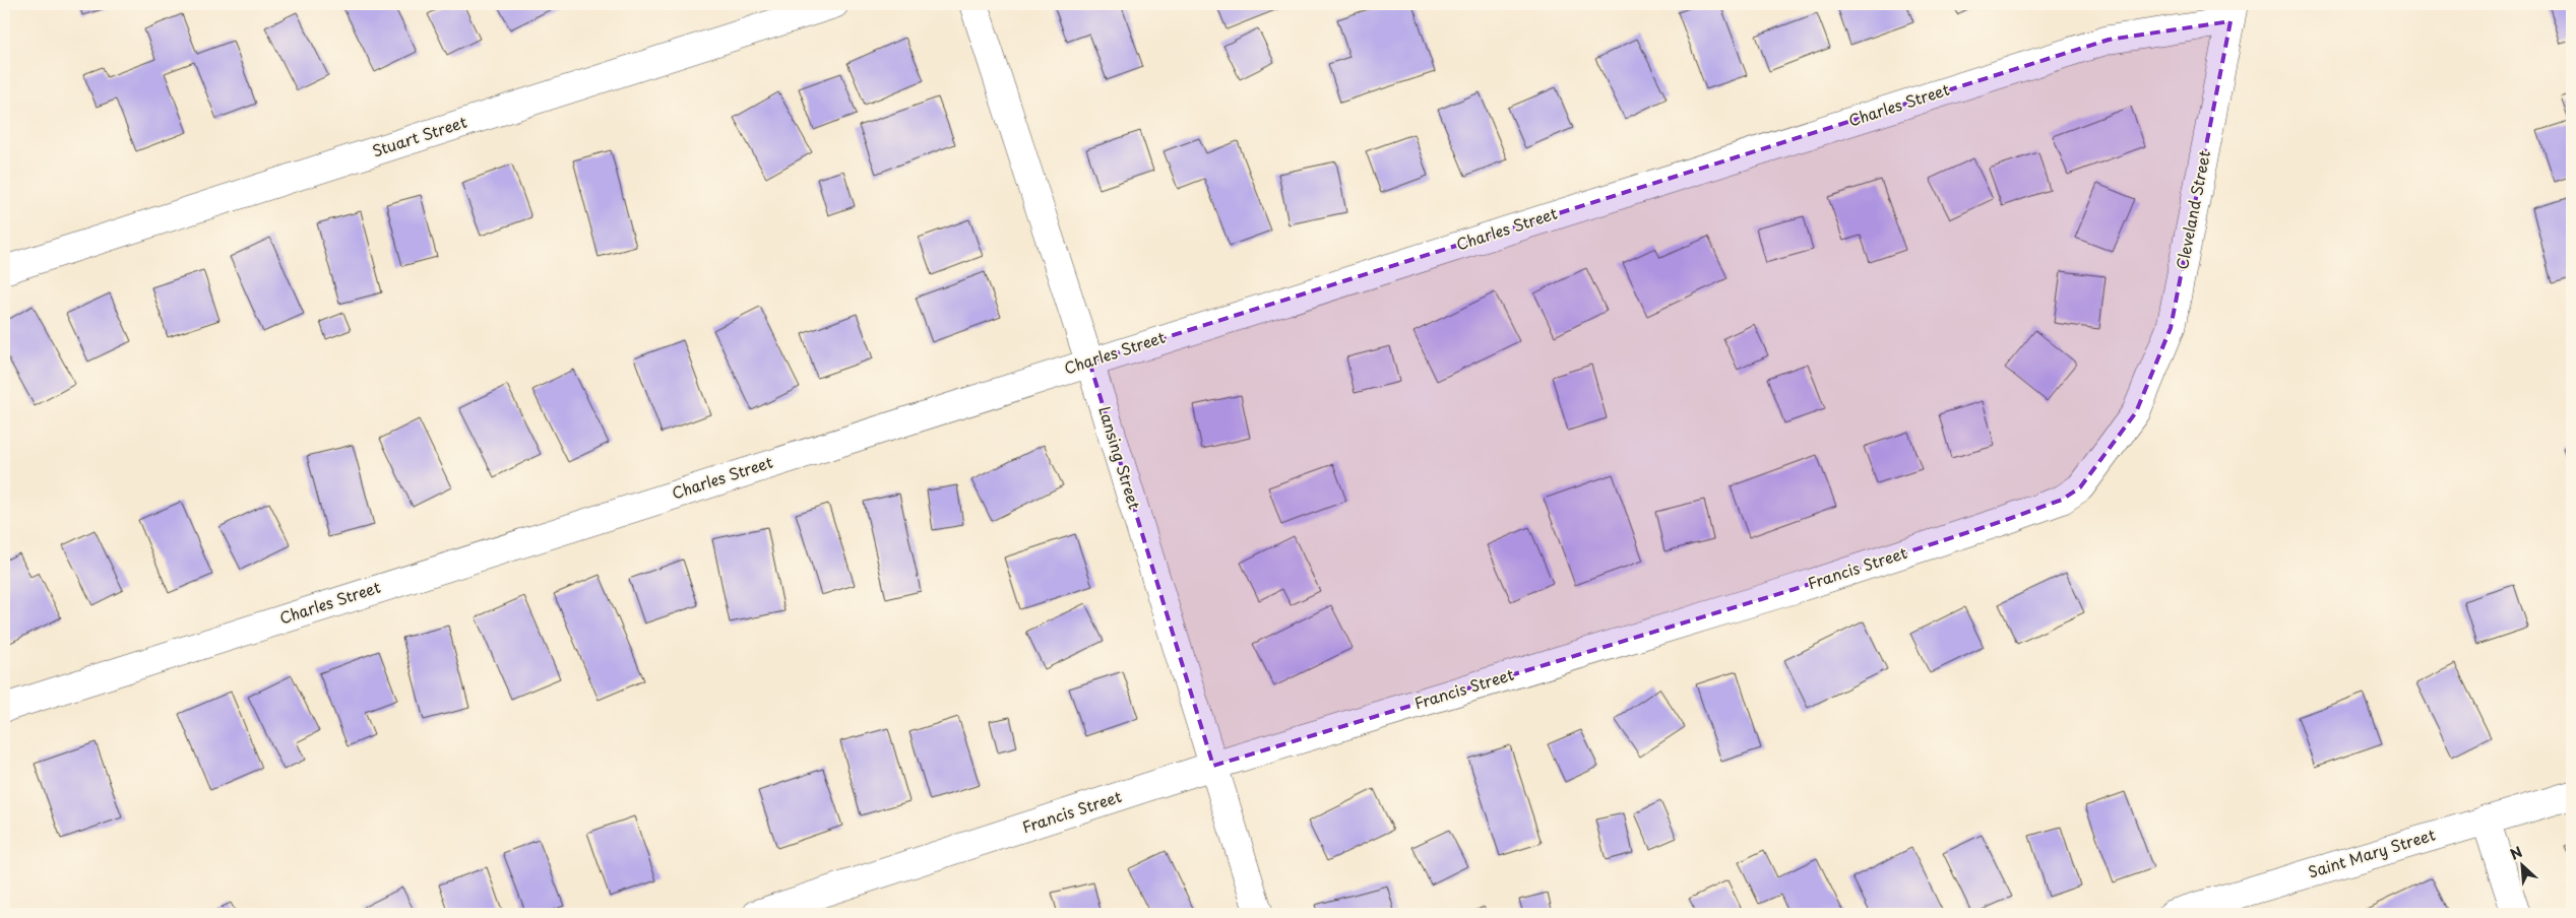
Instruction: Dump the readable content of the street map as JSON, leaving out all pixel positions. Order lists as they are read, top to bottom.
{
  "streets": {
    "street": [
      "Charles Street",
      "Stuart Street",
      "Cleveland Street",
      "Lansing Street",
      "Francis Street",
      "Saint Mary Street"
    ]
  },
  "crossings": [
    ["Charles Street", "Cleveland Street"],
    ["Charles Street", "Lansing Street"],
    ["Cleveland Street", "Francis Street"],
    ["Lansing Street", "Francis Street"]
  ],
  "north": "top left"
}
